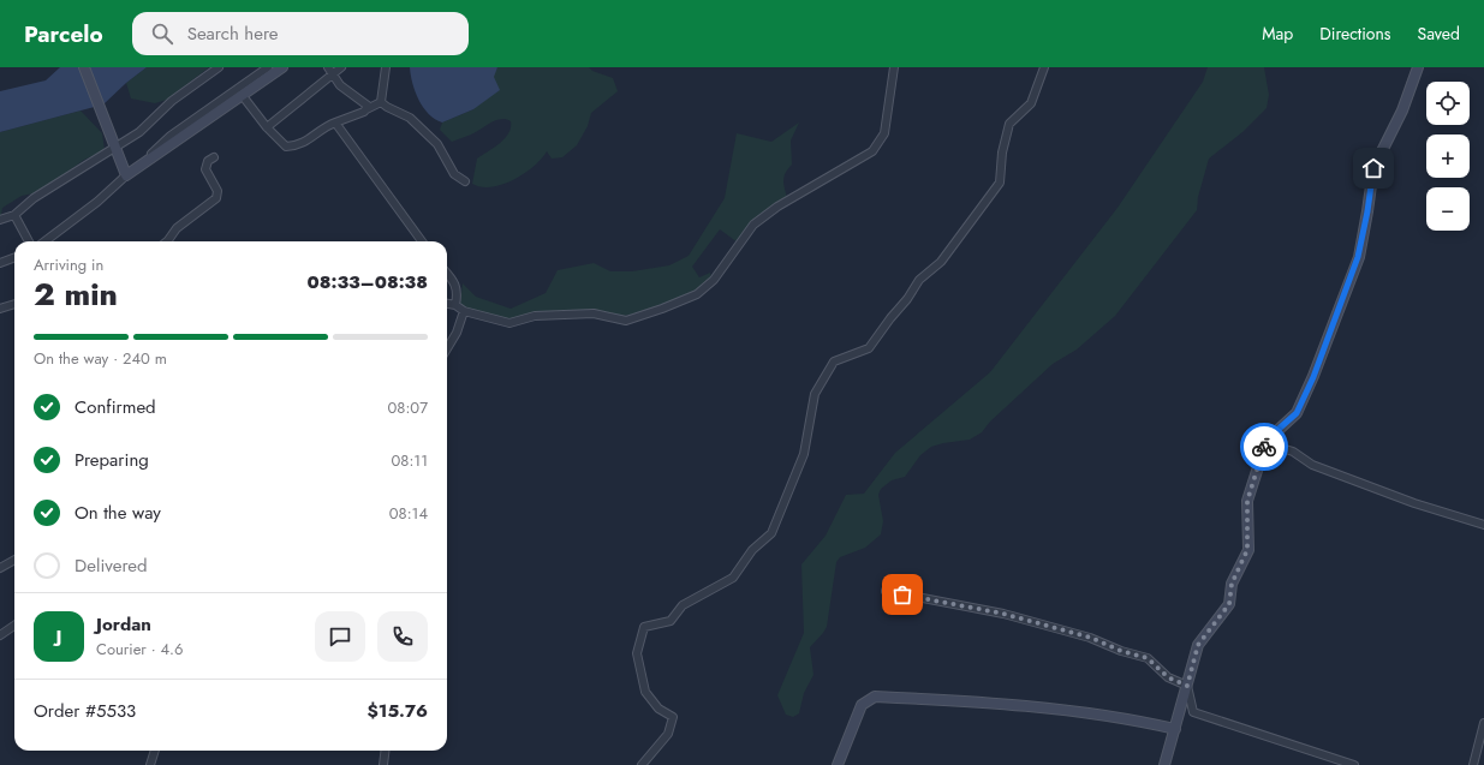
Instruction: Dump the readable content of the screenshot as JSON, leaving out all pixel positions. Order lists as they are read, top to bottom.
{
  "page": {
    "header": "Parcelo",
    "search": "Search here",
    "nav": ["Map", "Directions", "Saved"],
    "map_buttons": ["+", "−"],
    "heading": ["2 min", "Arriving in", "08:33–08:38"],
    "panel": [
      "Jordan",
      "Courier · 4.6",
      "Order #5533",
      "$15.76"
    ],
    "bar": "On the way · 240 m",
    "list": [
      ["Confirmed", "08:07"],
      ["Preparing", "08:11"],
      ["On the way", "08:14"],
      "Delivered"
    ],
    "round": "J"
  }
}
